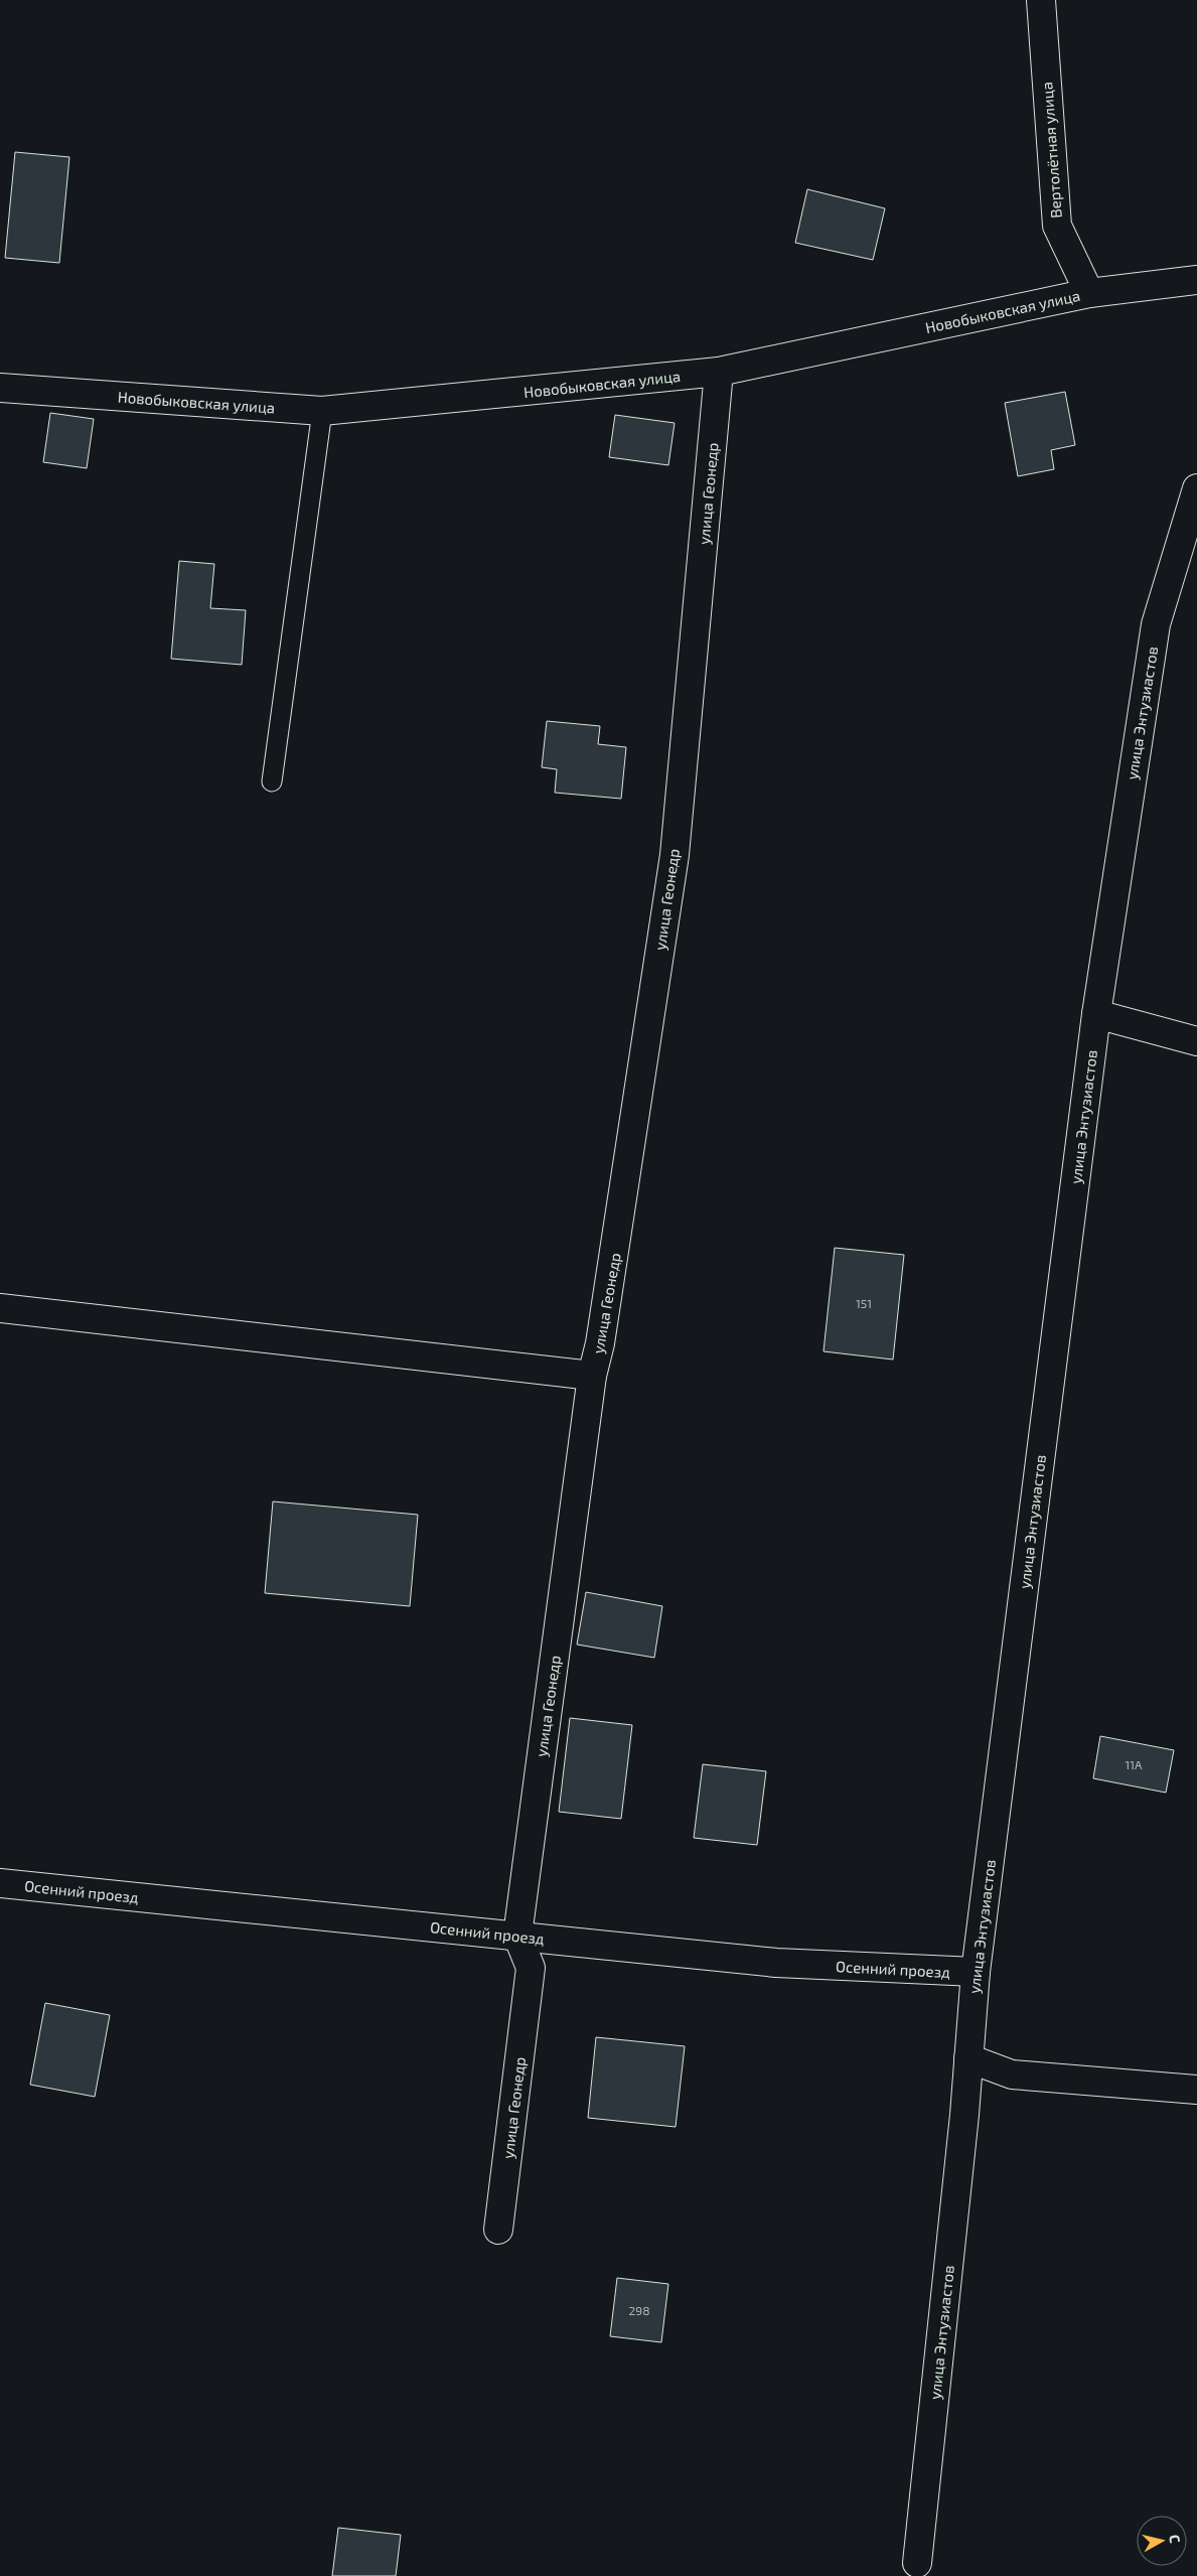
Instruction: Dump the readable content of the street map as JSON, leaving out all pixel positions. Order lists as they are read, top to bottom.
{
  "streets": {
    "street": [
      "Вертолётная улица",
      "Новобыковская улица",
      "улица Геонедр",
      "улица Энтузиастов",
      "Осенний проезд"
    ]
  },
  "crossings": [
    ["Вертолётная улица", "Новобыковская улица"],
    ["Новобыковская улица", "улица Геонедр"],
    ["улица Геонедр", "Осенний проезд"],
    ["улица Энтузиастов", "Осенний проезд"]
  ],
  "house_numbers": ["151", "11А", "298"],
  "north": "right"
}
